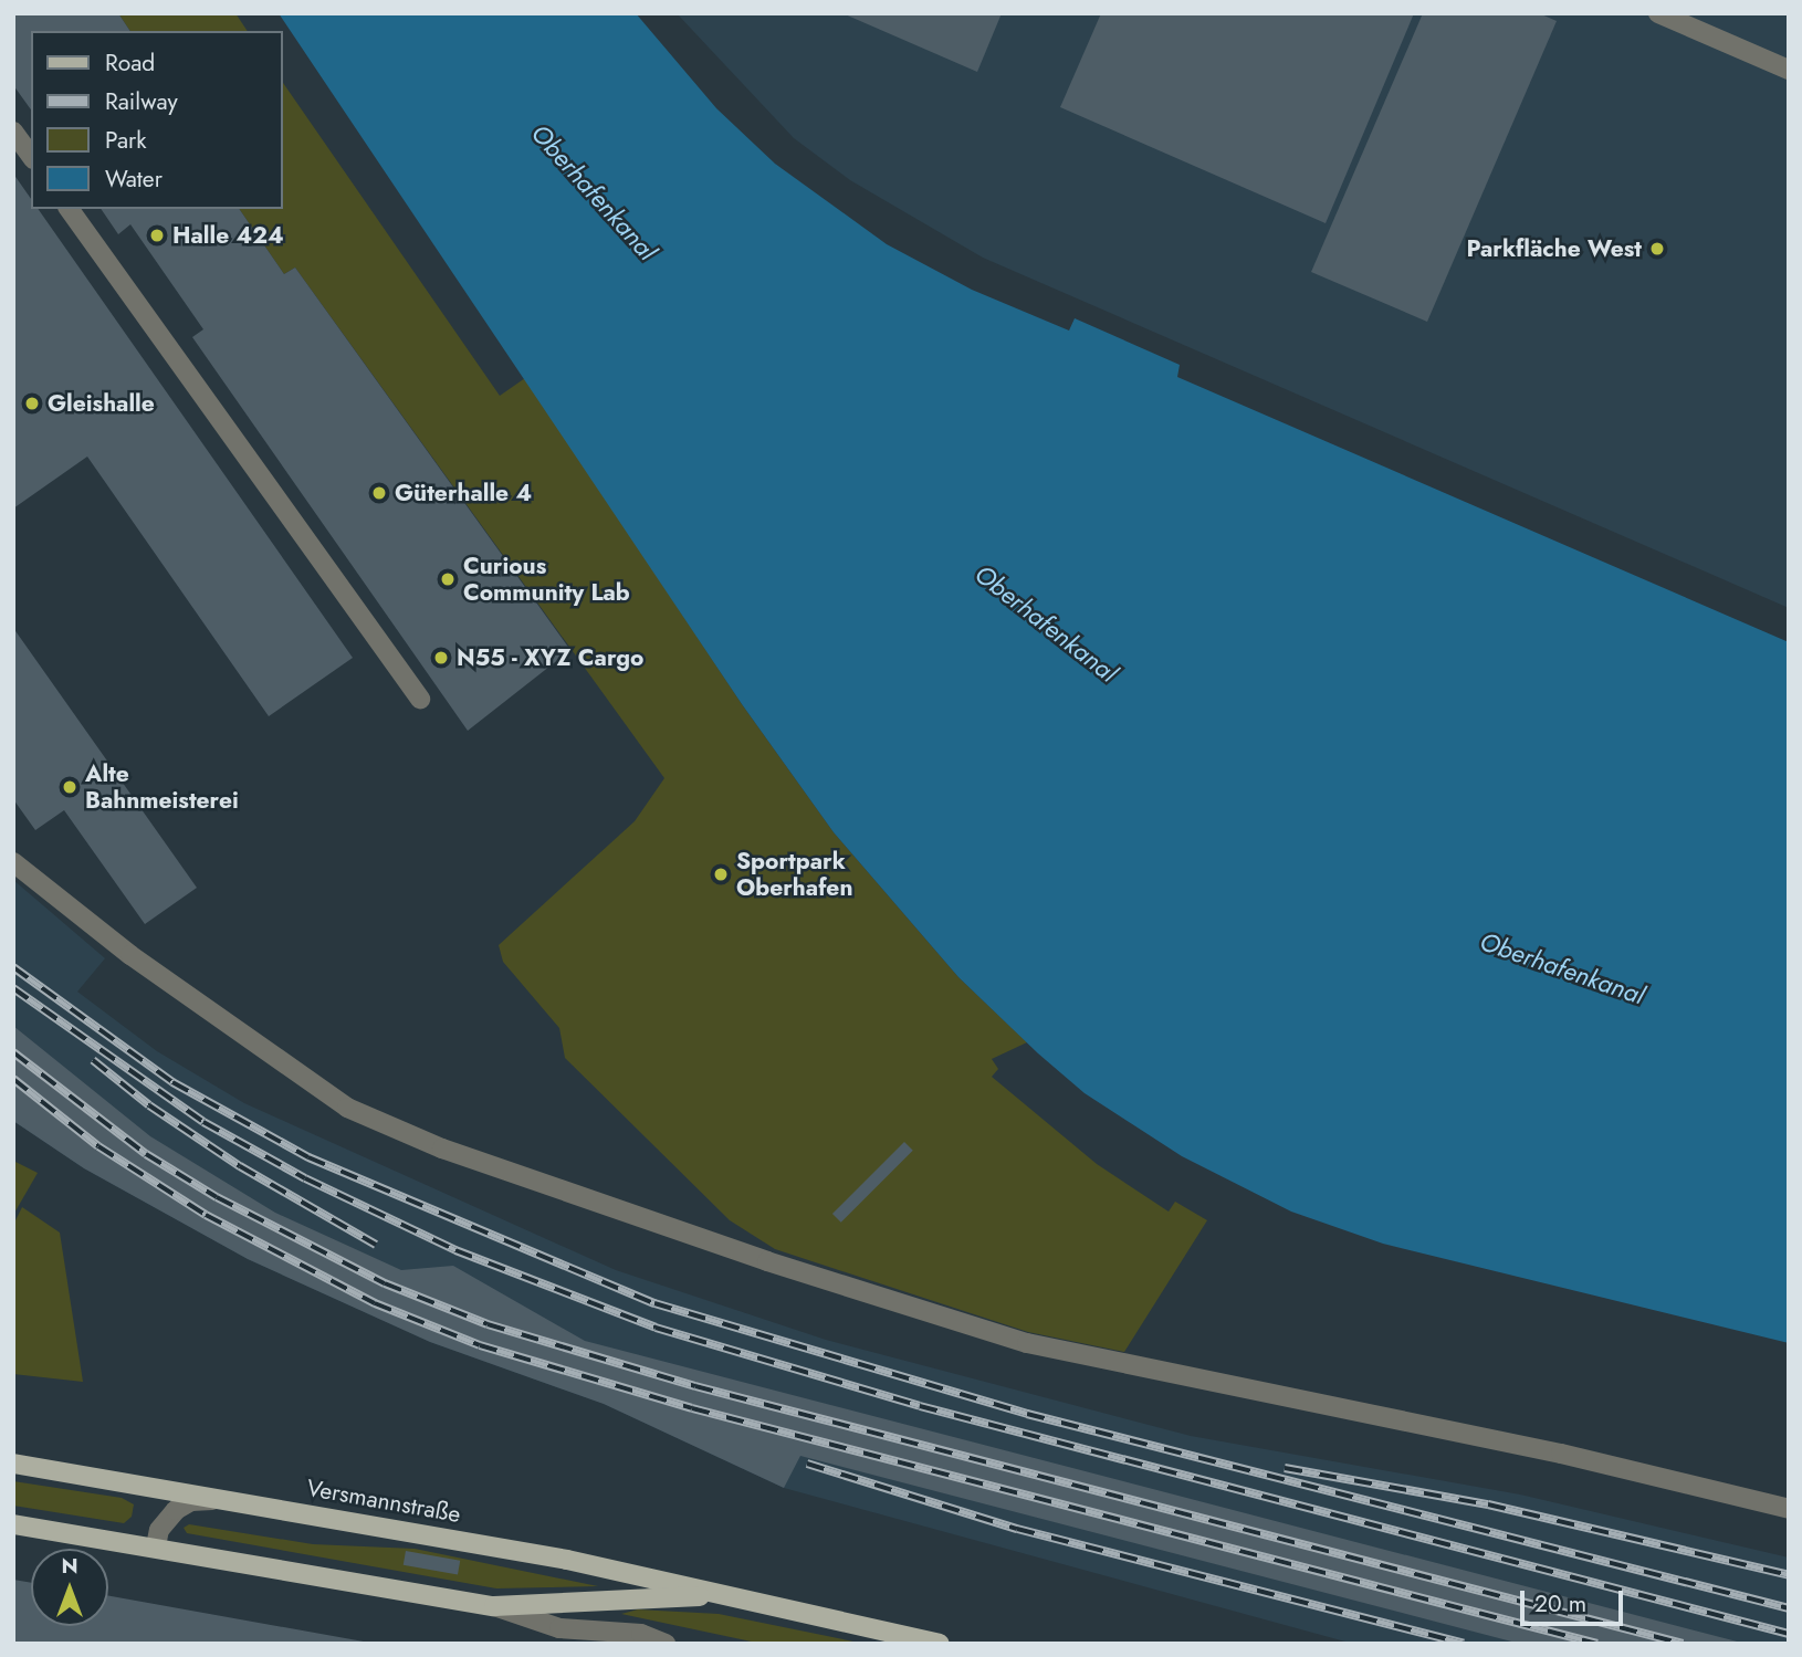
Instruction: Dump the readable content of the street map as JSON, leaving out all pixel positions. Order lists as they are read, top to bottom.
{
  "streets": {
    "main road": ["Versmannstraße"]
  },
  "water": ["Oberhafenkanal"],
  "places": [
    "Halle 424",
    "Parkfläche West",
    "Gleishalle",
    "Güterhalle 4",
    "Curious Community Lab",
    "N55 - XYZ Cargo",
    "Alte Bahnmeisterei",
    "Sportpark Oberhafen"
  ],
  "legend": [
    "Road",
    "Railway",
    "Park",
    "Water"
  ],
  "scale_bar": "20 m",
  "north": "top"
}
